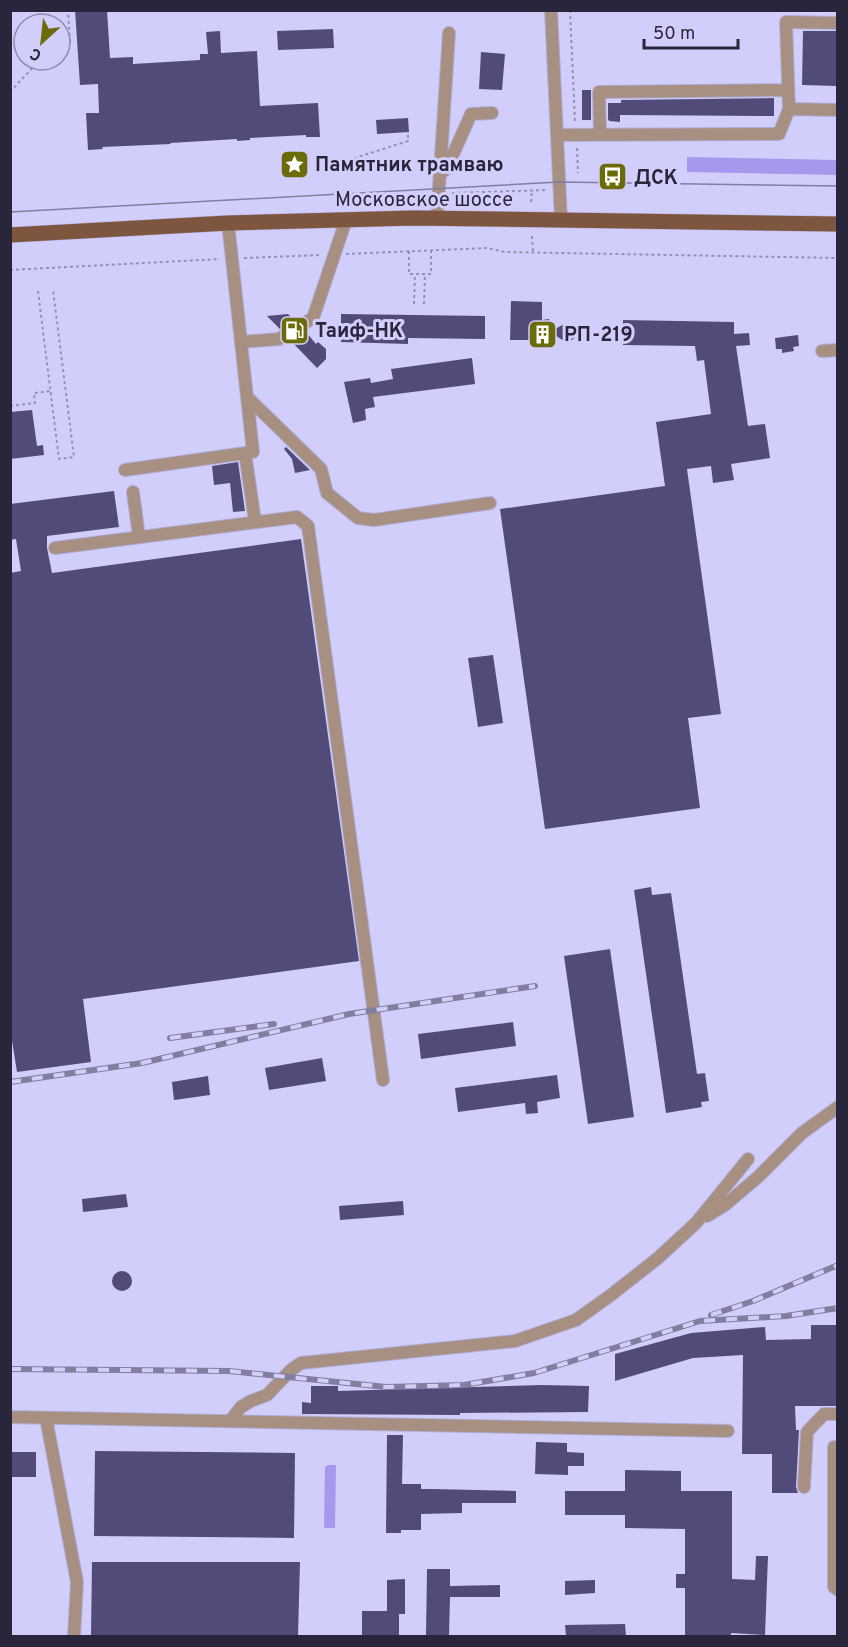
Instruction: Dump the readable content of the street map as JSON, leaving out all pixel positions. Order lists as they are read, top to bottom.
{
  "streets": {
    "main road": ["Московское шоссе"]
  },
  "places": {
    "place": ["Памятник трамваю"],
    "bus stop": ["ДСК"],
    "fuel station": ["Таиф-НК"],
    "building": ["РП-219"]
  },
  "scale_bar": "50 m",
  "north": "bottom left"
}
